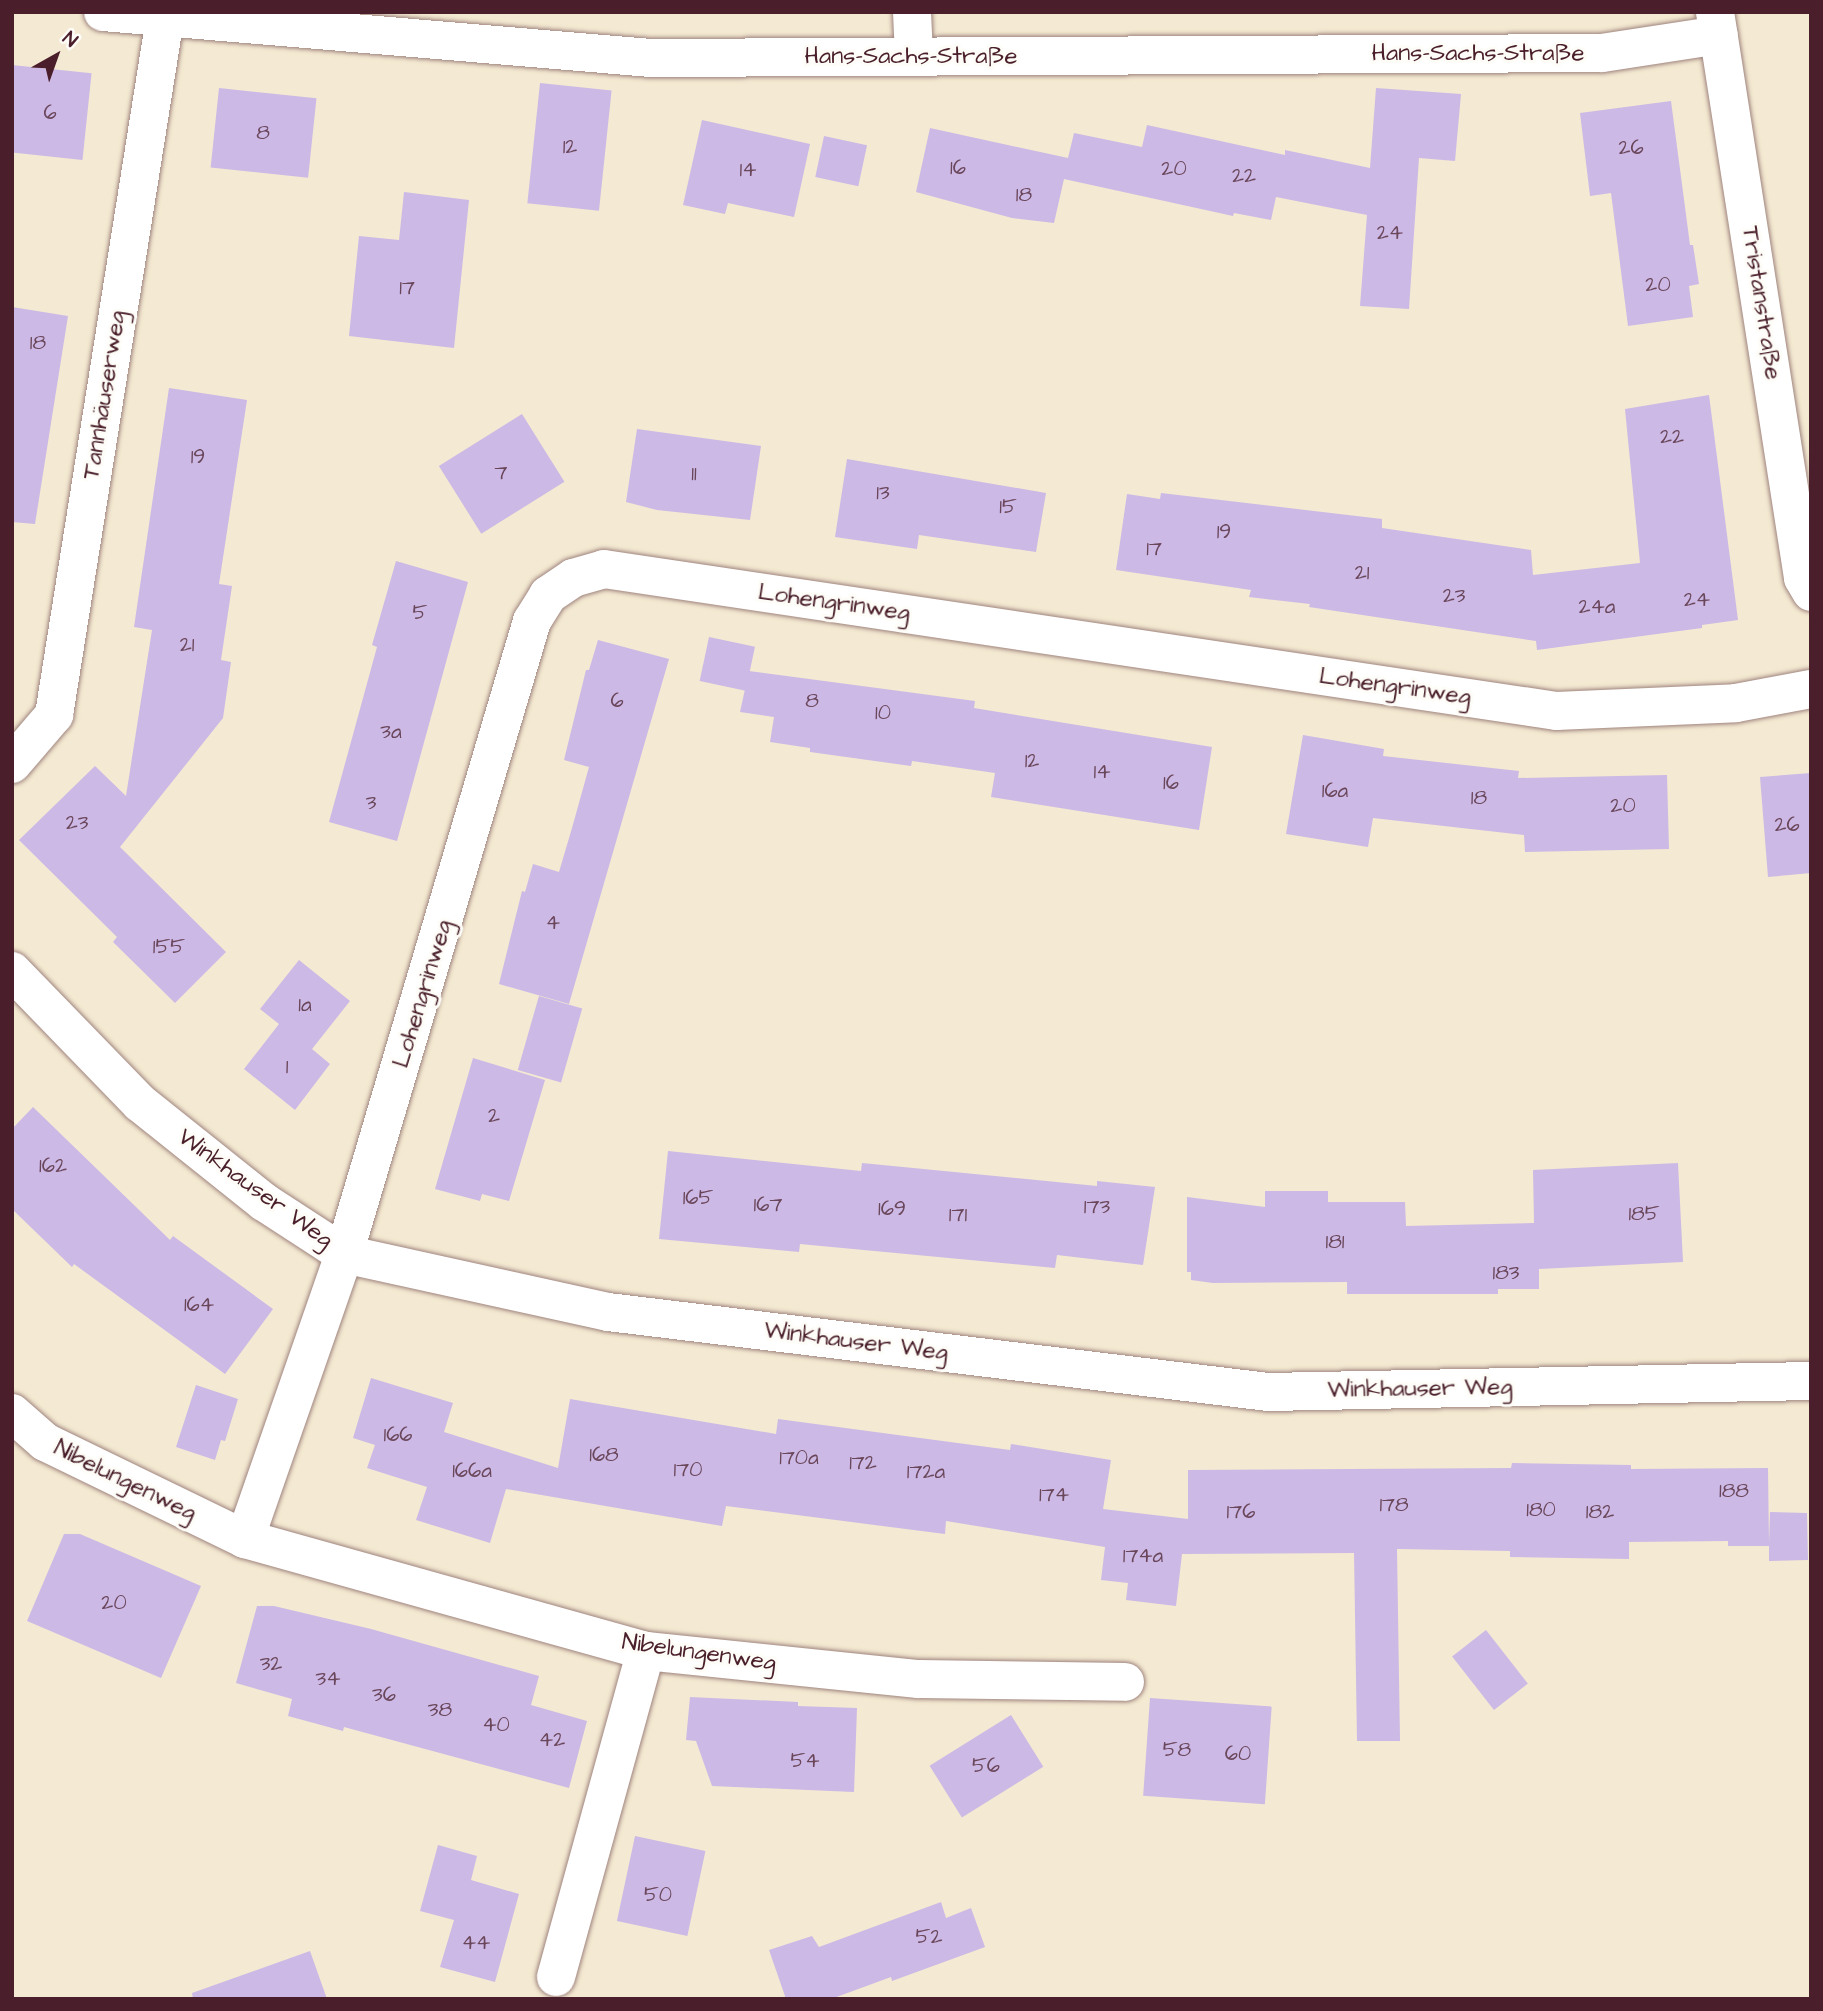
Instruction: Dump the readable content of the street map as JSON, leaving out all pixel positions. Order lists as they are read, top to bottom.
{
  "streets": {
    "street": [
      "Hans-Sachs-Straße",
      "Tristanstraße",
      "Tannhäuserweg",
      "Lohengrinweg",
      "Winkhauser Weg",
      "Nibelungenweg"
    ]
  },
  "crossings": [
    ["Hans-Sachs-Straße", "Tristanstraße"],
    ["Hans-Sachs-Straße", "Tannhäuserweg"],
    ["Lohengrinweg", "Winkhauser Weg"]
  ],
  "house_numbers": [
    "6",
    "8",
    "12",
    "26",
    "16",
    "20",
    "14",
    "22",
    "18",
    "24",
    "20",
    "17",
    "18",
    "22",
    "19",
    "7",
    "11",
    "13",
    "15",
    "19",
    "17",
    "21",
    "23",
    "24",
    "24a",
    "5",
    "21",
    "6",
    "8",
    "10",
    "3a",
    "12",
    "14",
    "16",
    "16a",
    "18",
    "3",
    "20",
    "23",
    "26",
    "4",
    "155",
    "1a",
    "1",
    "2",
    "162",
    "165",
    "167",
    "173",
    "169",
    "185",
    "171",
    "181",
    "183",
    "164",
    "166",
    "168",
    "170a",
    "172",
    "170",
    "166a",
    "172a",
    "188",
    "174",
    "178",
    "180",
    "176",
    "182",
    "174a",
    "20",
    "32",
    "34",
    "36",
    "38",
    "40",
    "42",
    "58",
    "60",
    "54",
    "56",
    "50",
    "52",
    "44"
  ],
  "north": "top right"
}
